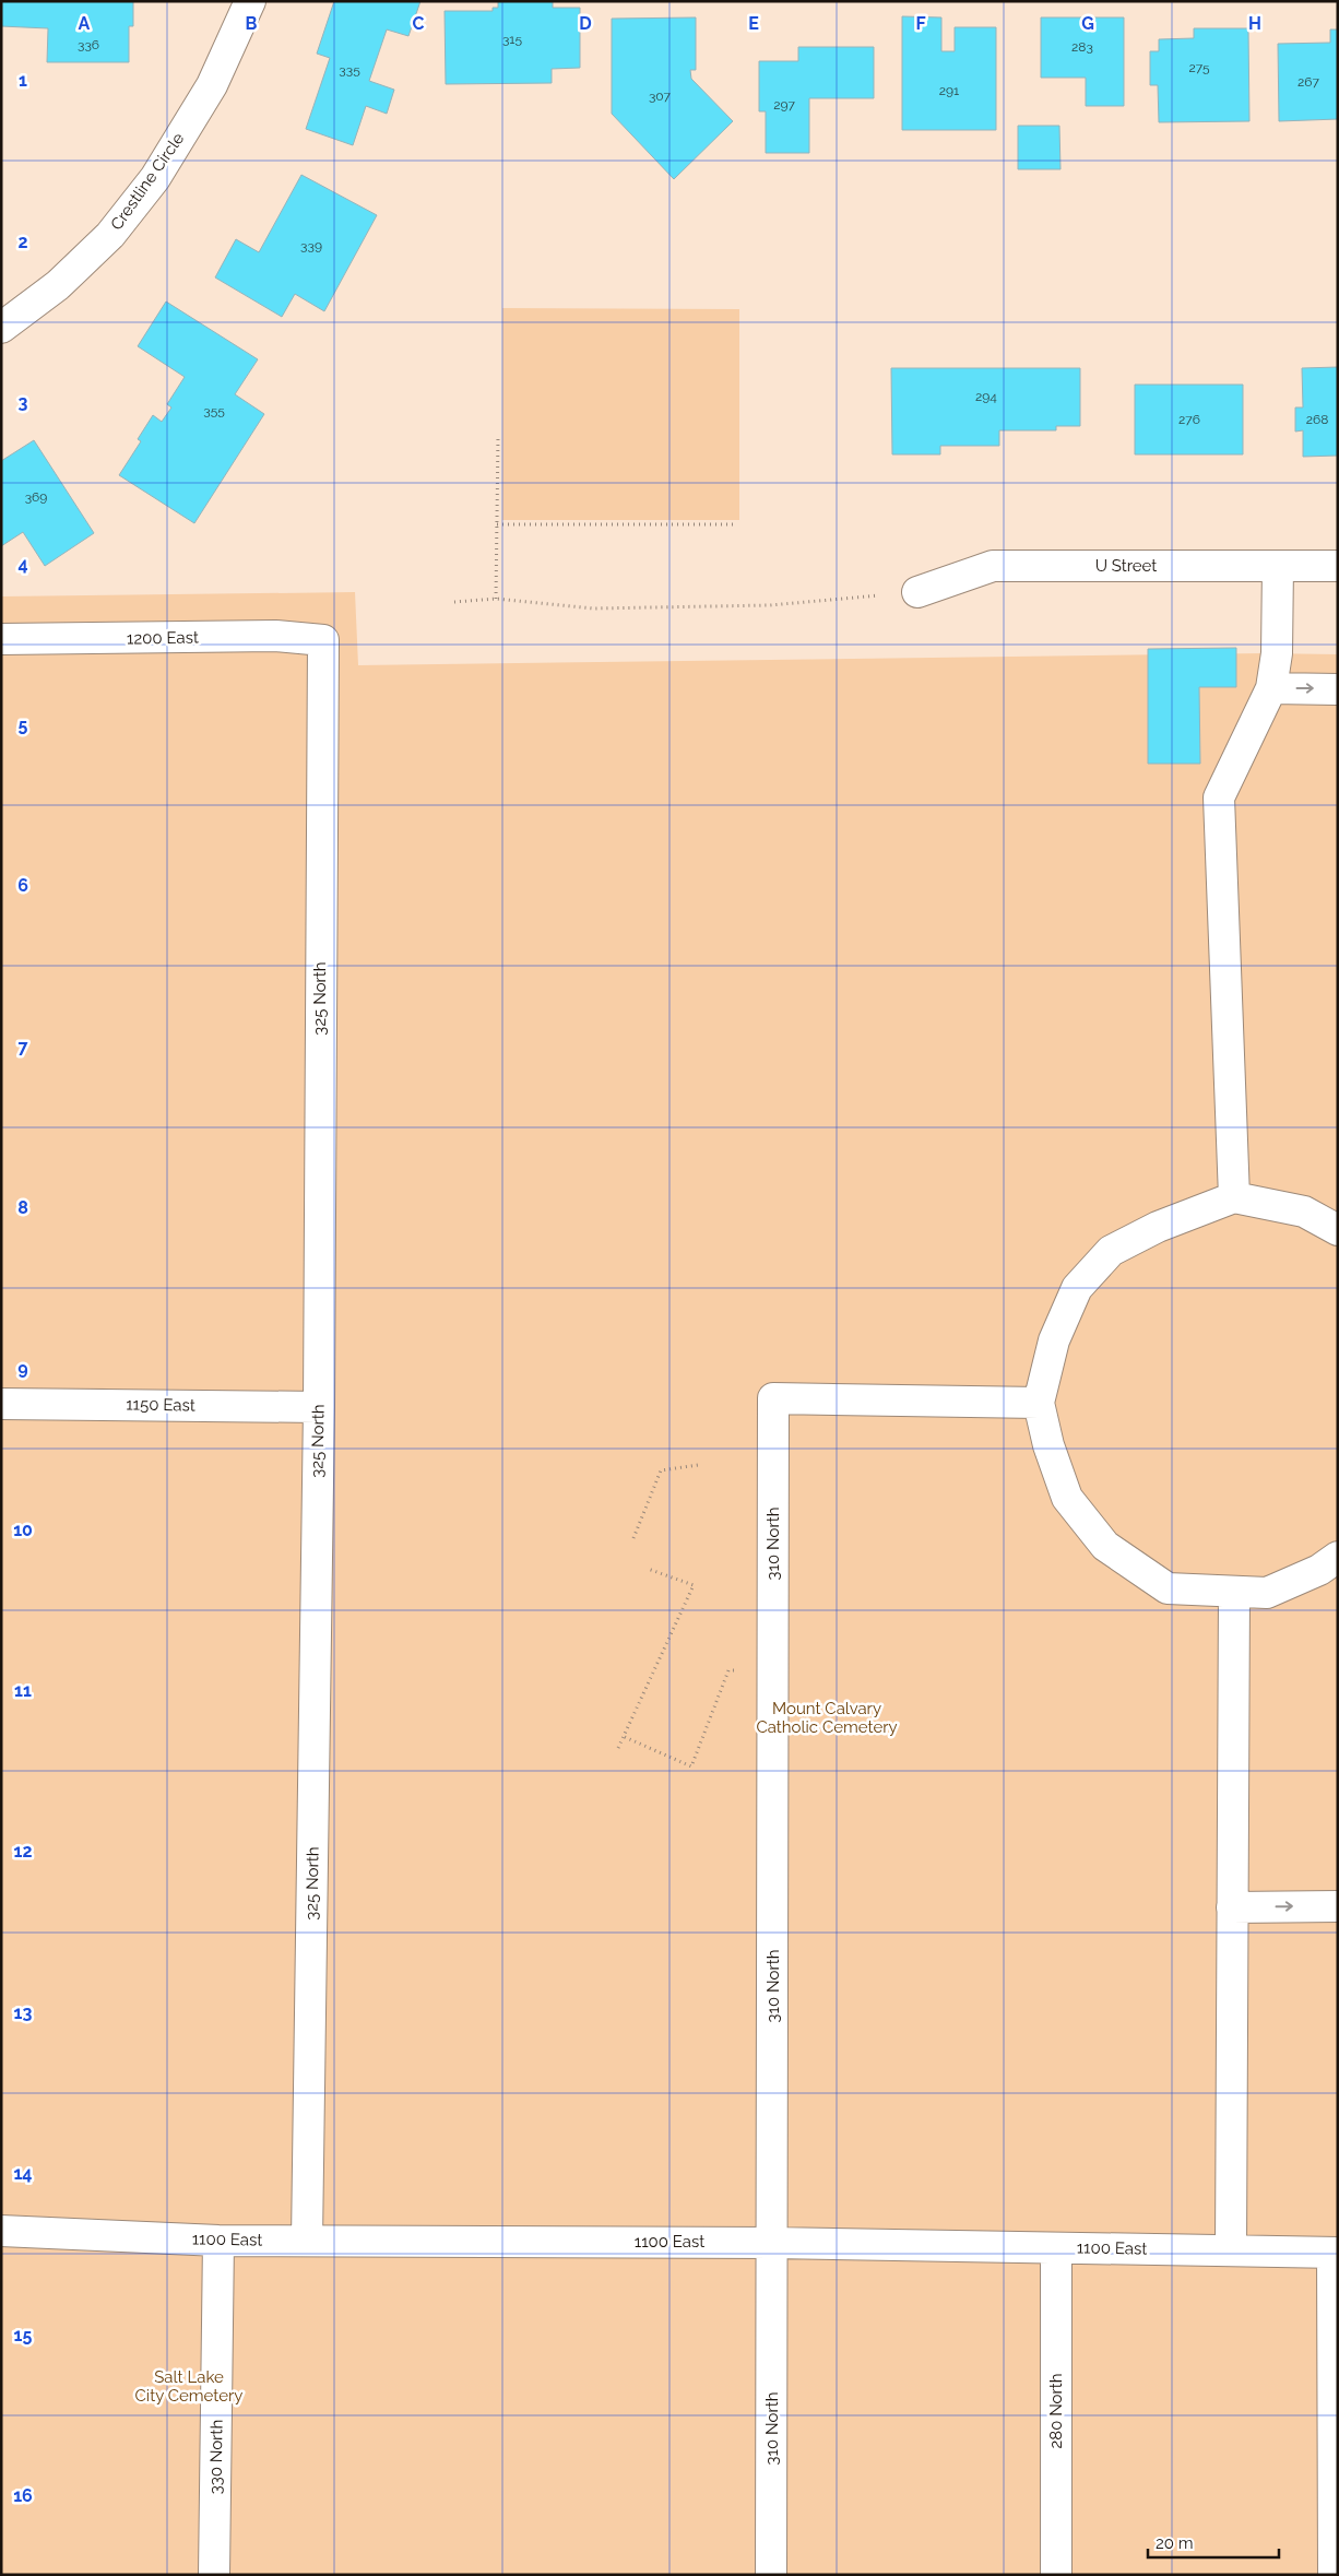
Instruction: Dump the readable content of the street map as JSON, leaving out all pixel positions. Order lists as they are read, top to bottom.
{
  "streets": {
    "street": [
      "Crestline Circle",
      "U Street",
      "1200 East",
      "325 North",
      "1150 East",
      "310 North",
      "1100 East",
      "280 North",
      "330 North"
    ]
  },
  "crossings": [
    ["1200 East", "325 North"],
    ["325 North", "1150 East"],
    ["325 North", "1100 East"],
    ["310 North", "1100 East"],
    ["1100 East", "280 North"],
    ["1100 East", "330 North"]
  ],
  "parks": ["Mount Calvary Catholic Cemetery", "Salt Lake City Cemetery"],
  "house_numbers": [
    "315",
    "336",
    "283",
    "275",
    "335",
    "267",
    "291",
    "307",
    "297",
    "339",
    "294",
    "355",
    "276",
    "268",
    "369"
  ],
  "scale_bar": "20 m",
  "grid": {
    "columns": [
      "A",
      "B",
      "C",
      "D",
      "E",
      "F",
      "G",
      "H"
    ],
    "rows": [
      "1",
      "2",
      "3",
      "4",
      "5",
      "6",
      "7",
      "8",
      "9",
      "10",
      "11",
      "12",
      "13",
      "14",
      "15",
      "16"
    ]
  }
}
